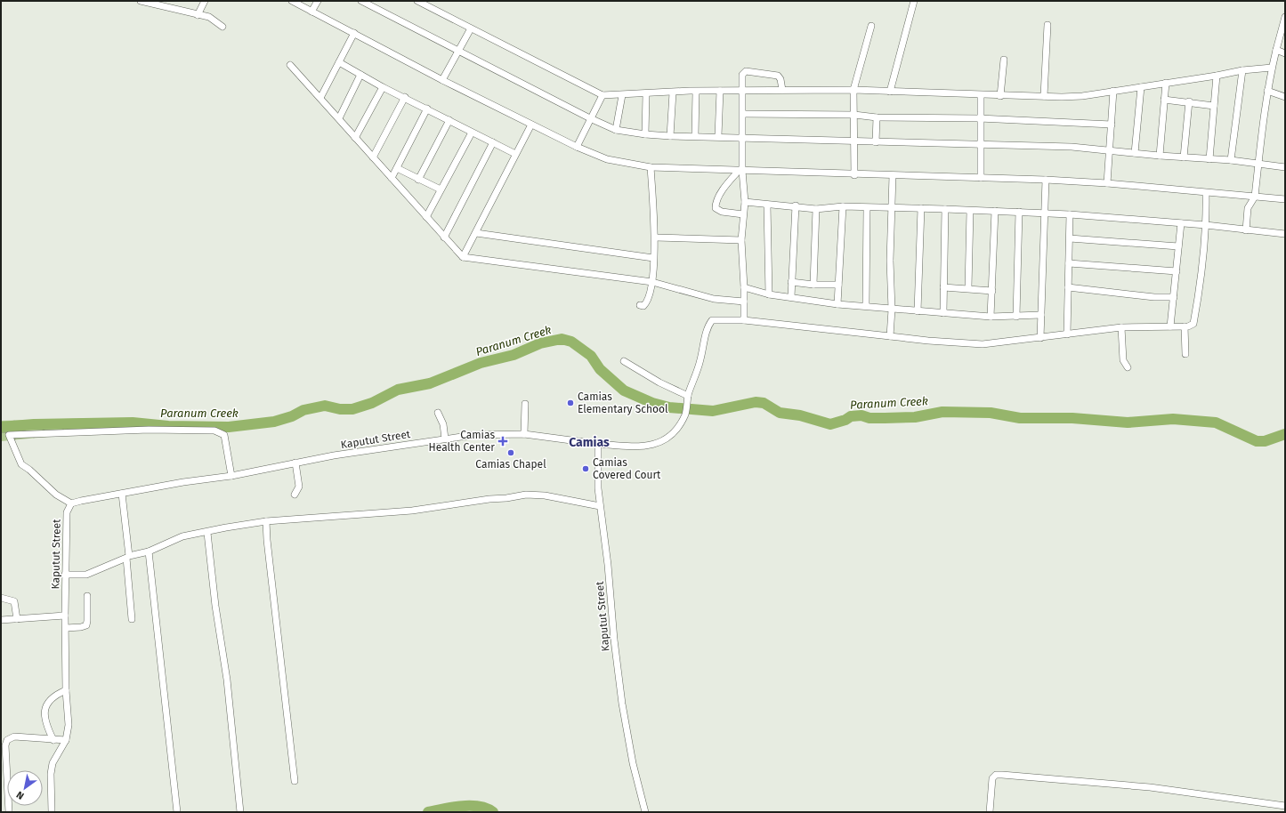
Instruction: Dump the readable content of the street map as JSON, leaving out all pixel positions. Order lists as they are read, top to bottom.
{
  "streets": {
    "street": ["Kaputut Street"]
  },
  "districts": ["Camias"],
  "water": ["Paranum Creek"],
  "places": {
    "other": ["Camias Elementary School", "Camias Chapel", "Camias Covered Court"],
    "health": ["Camias Health Center"]
  },
  "north": "bottom left"
}
